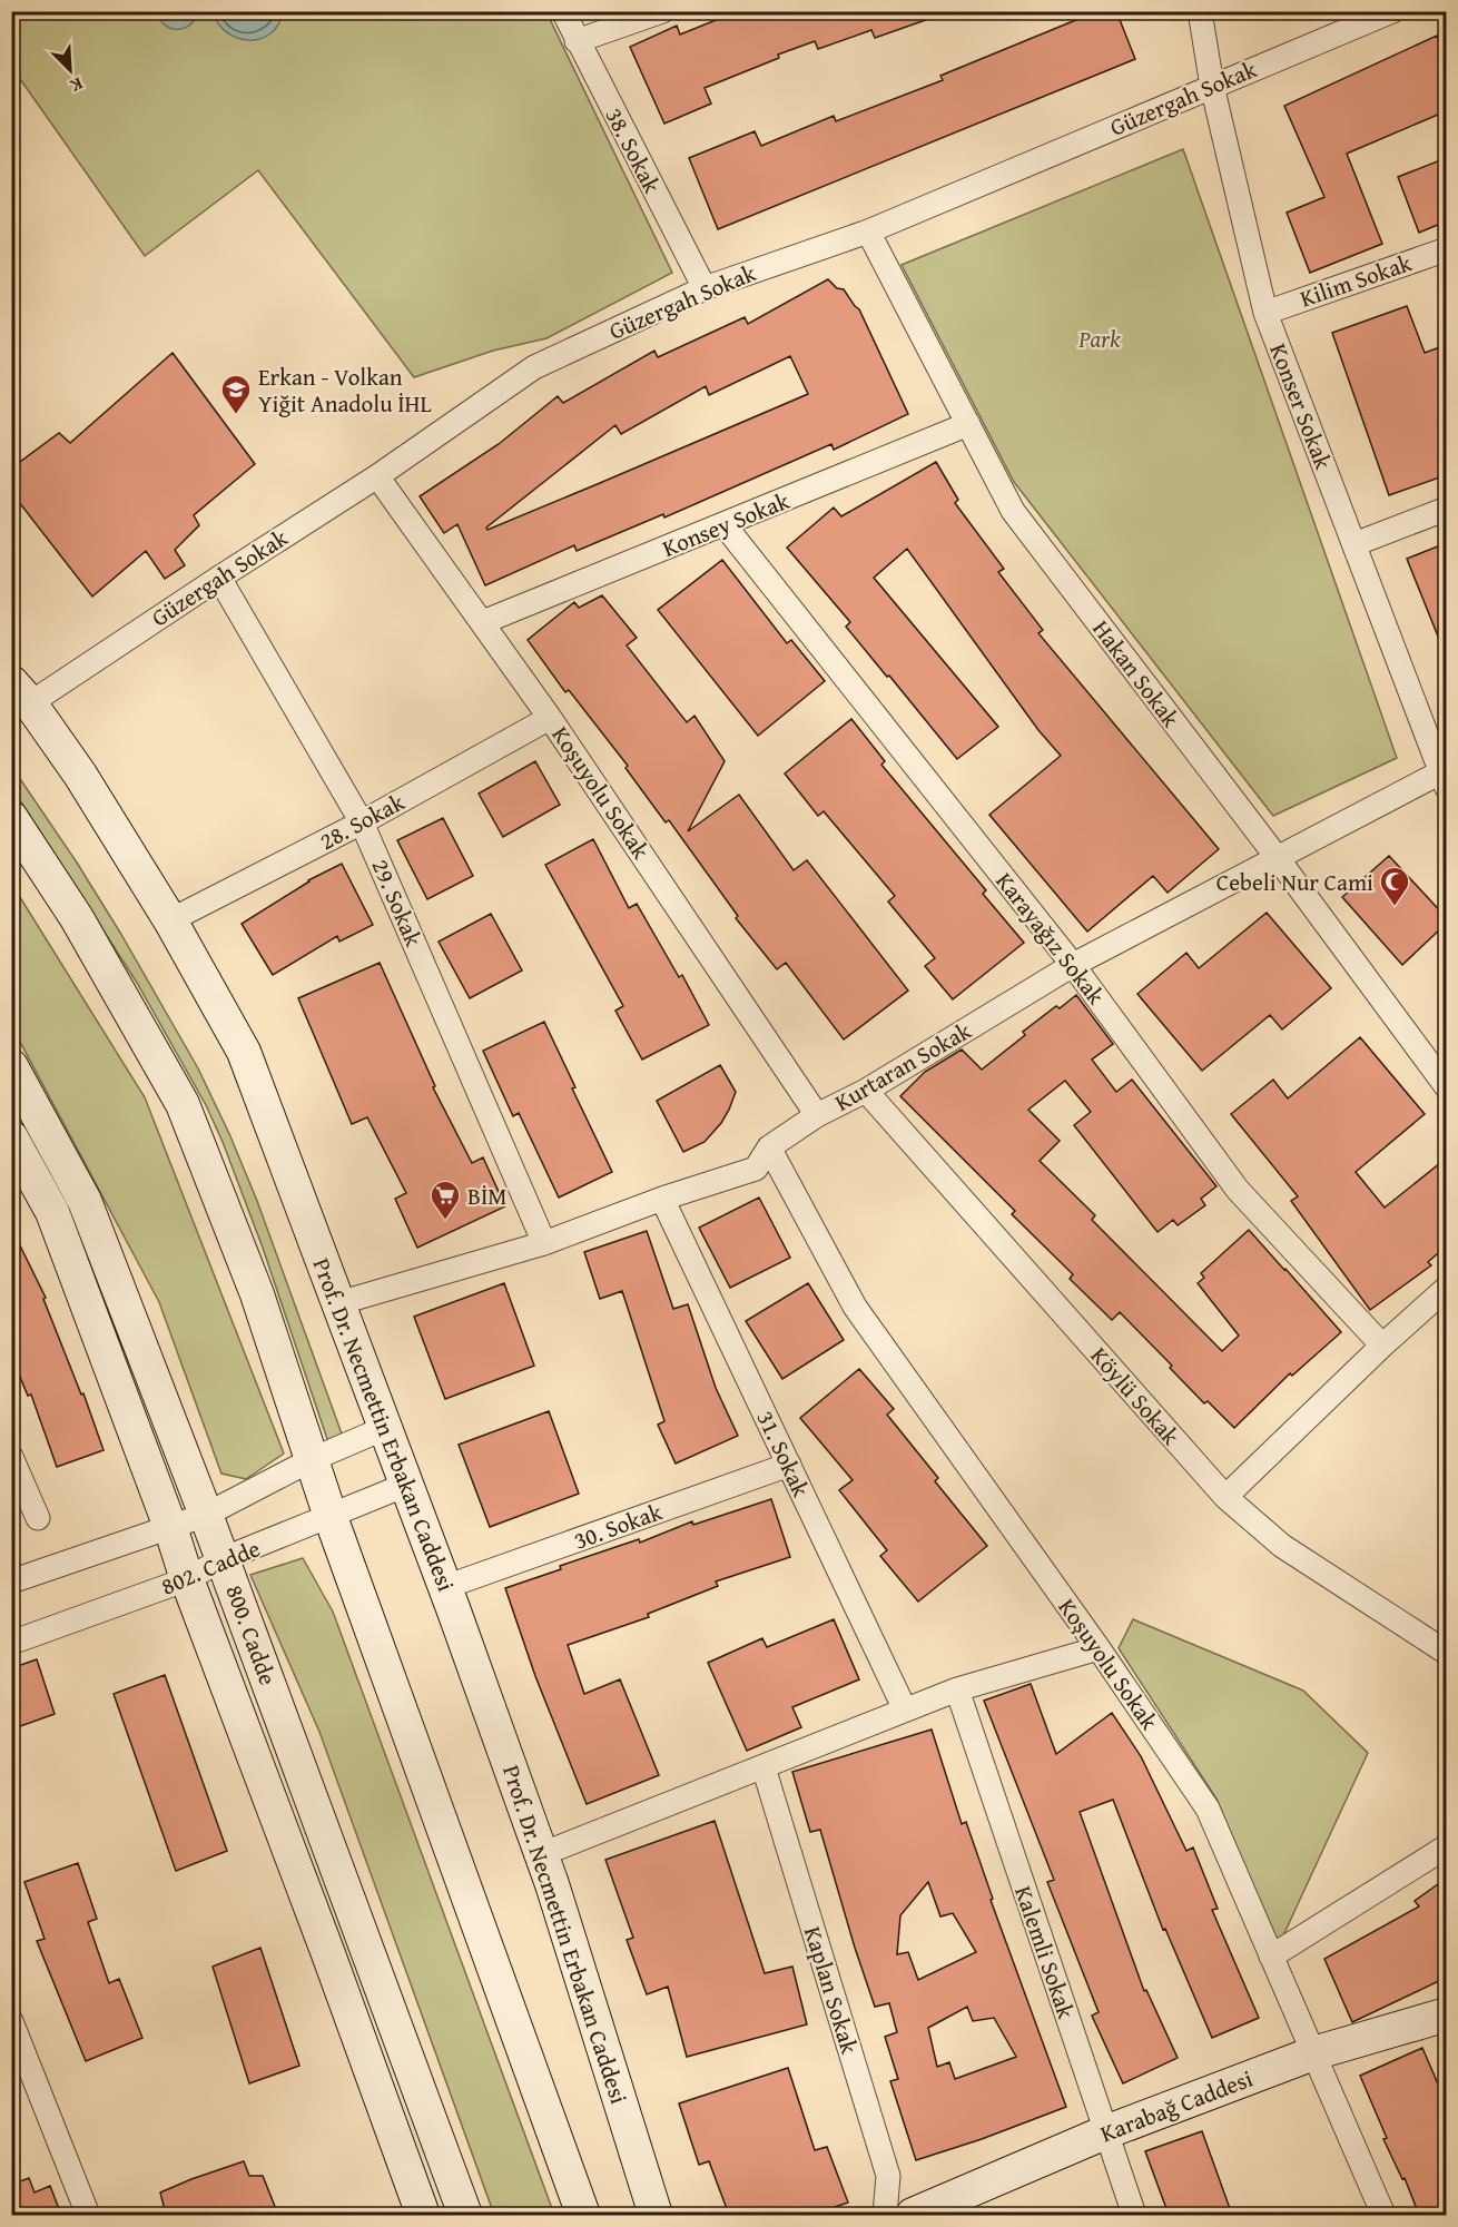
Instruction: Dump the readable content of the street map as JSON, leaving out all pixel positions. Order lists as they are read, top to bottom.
{
  "streets": {
    "main road": ["Prof. Dr. Necmettin Erbakan Caddesi", "800. Cadde", "Karabağ Caddesi"],
    "street": [
      "Güzergah Sokak",
      "38. Sokak",
      "Kilim Sokak",
      "Konser Sokak",
      "Konsey Sokak",
      "Hakan Sokak",
      "Koşuyolu Sokak",
      "28. Sokak",
      "29. Sokak",
      "Karayağız Sokak",
      "Kurtaran Sokak",
      "Köylü Sokak",
      "31. Sokak",
      "30. Sokak",
      "802. Cadde",
      "Kalemli Sokak",
      "Kaplan Sokak"
    ]
  },
  "crossings": [
    ["Güzergah Sokak", "38. Sokak"],
    ["Güzergah Sokak", "Konser Sokak"],
    ["Güzergah Sokak", "Hakan Sokak"],
    ["Güzergah Sokak", "Koşuyolu Sokak"],
    ["Güzergah Sokak", "29. Sokak"],
    ["Güzergah Sokak", "Prof. Dr. Necmettin Erbakan Caddesi"],
    ["Kilim Sokak", "Konser Sokak"],
    ["Konser Sokak", "Kurtaran Sokak"],
    ["Konsey Sokak", "Hakan Sokak"],
    ["Konsey Sokak", "Koşuyolu Sokak"],
    ["Konsey Sokak", "Karayağız Sokak"],
    ["Hakan Sokak", "Kurtaran Sokak"],
    ["Koşuyolu Sokak", "28. Sokak"],
    ["Koşuyolu Sokak", "Kurtaran Sokak"],
    ["Koşuyolu Sokak", "Karabağ Caddesi"],
    ["28. Sokak", "29. Sokak"],
    ["28. Sokak", "Prof. Dr. Necmettin Erbakan Caddesi"],
    ["29. Sokak", "Kurtaran Sokak"],
    ["Karayağız Sokak", "Kurtaran Sokak"],
    ["Kurtaran Sokak", "Köylü Sokak"],
    ["Kurtaran Sokak", "Prof. Dr. Necmettin Erbakan Caddesi"],
    ["Kurtaran Sokak", "31. Sokak"],
    ["Prof. Dr. Necmettin Erbakan Caddesi", "30. Sokak"],
    ["Prof. Dr. Necmettin Erbakan Caddesi", "802. Cadde"],
    ["31. Sokak", "30. Sokak"],
    ["802. Cadde", "800. Cadde"],
    ["Kalemli Sokak", "Karabağ Caddesi"]
  ],
  "parks": ["Park"],
  "places": {
    "school or university": ["Erkan - Volkan Yiğit Anadolu İHL"],
    "mosque": ["Cebeli Nur Cami"],
    "supermarket": ["BİM"]
  },
  "north": "bottom right"
}
